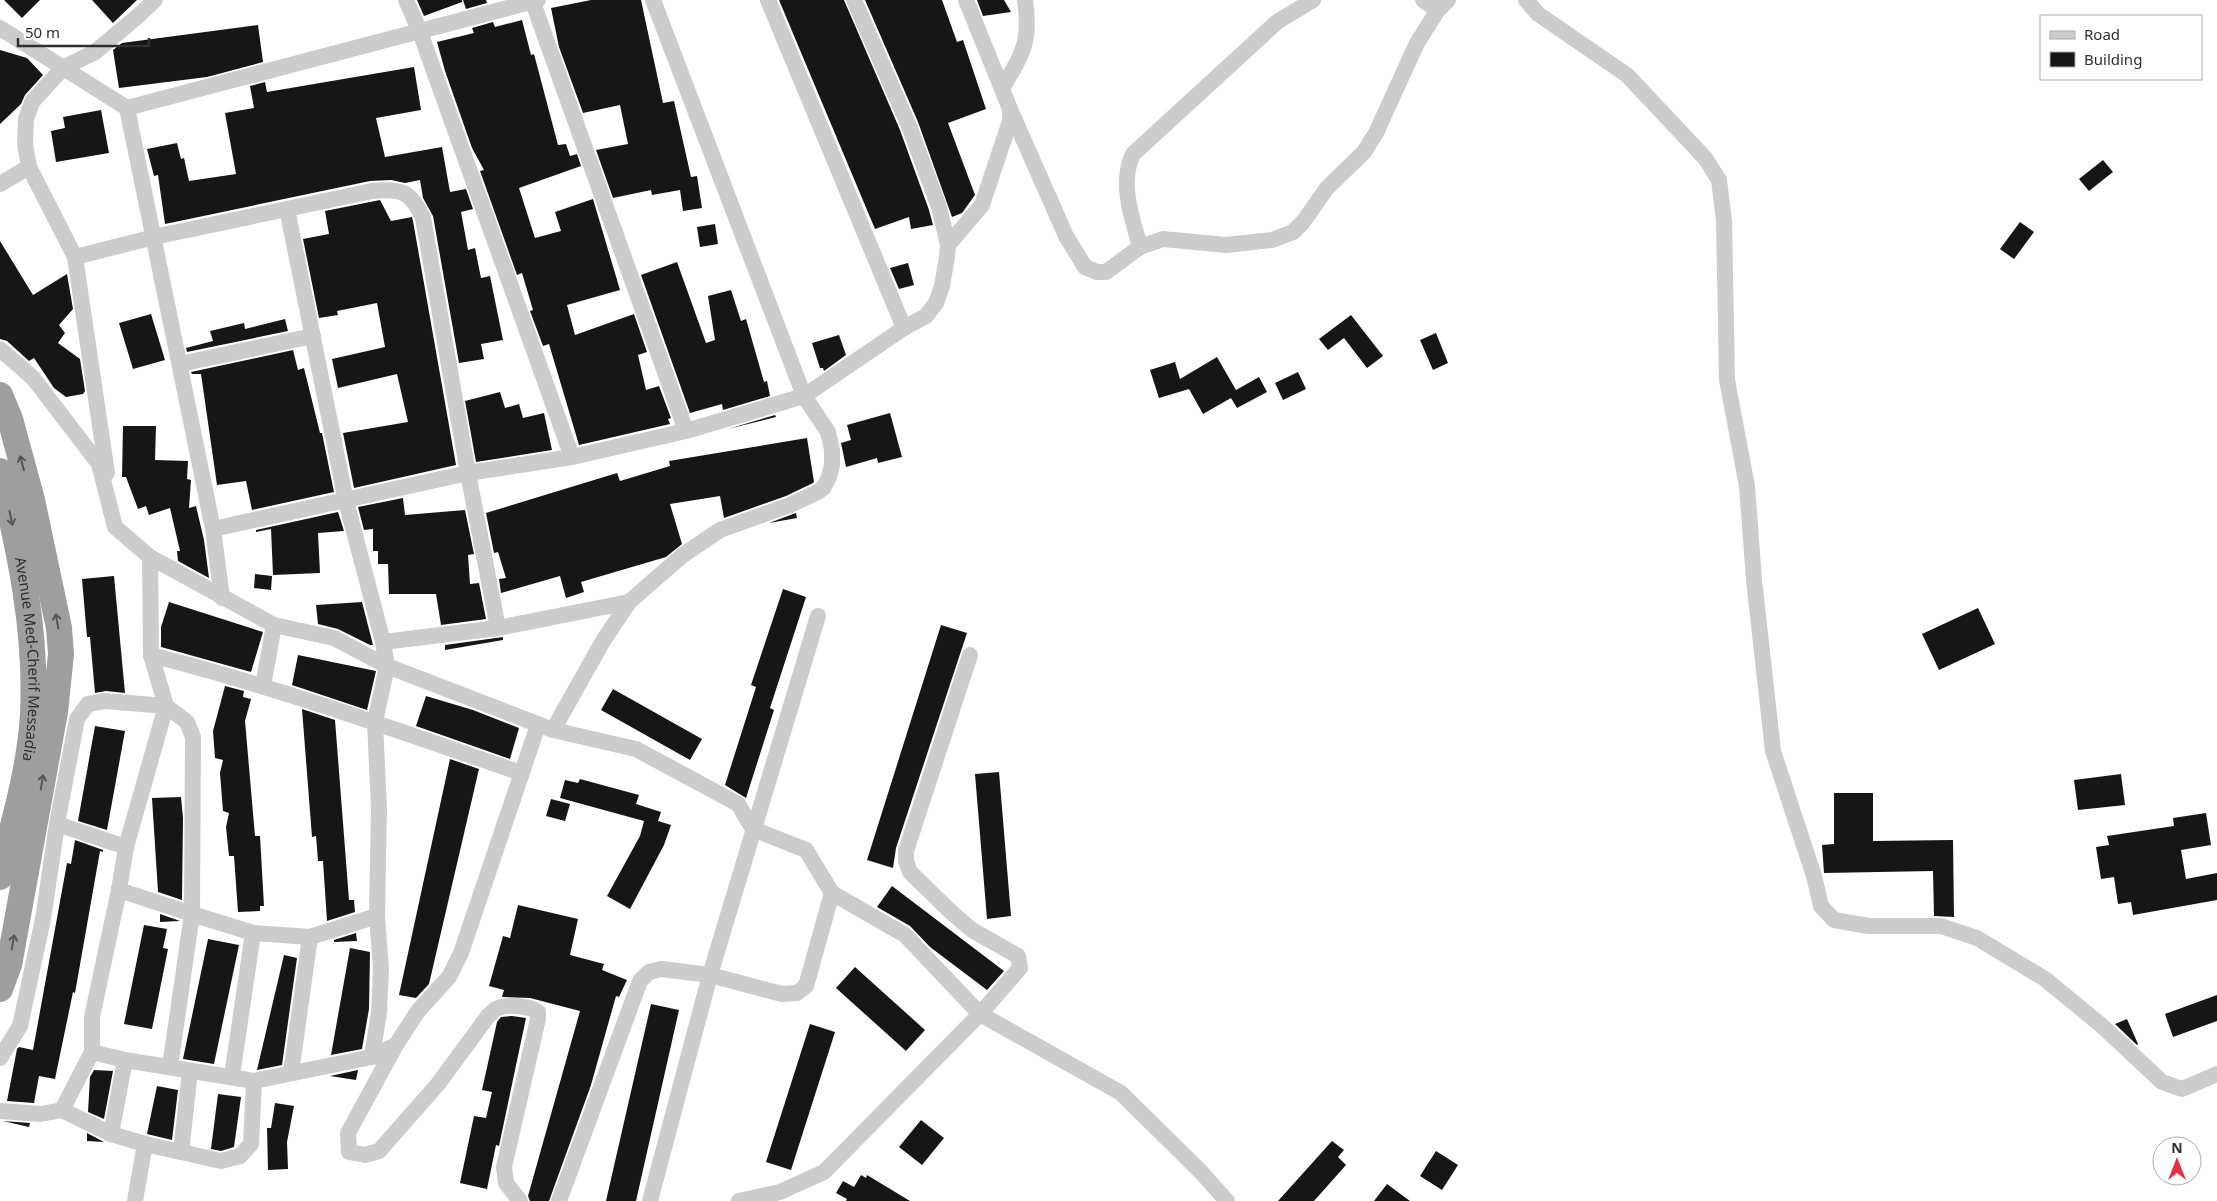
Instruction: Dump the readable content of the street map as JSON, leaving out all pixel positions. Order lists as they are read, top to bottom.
{
  "streets": {
    "highway": ["Avenue Med-Cherif Messadia"]
  },
  "legend": ["Road", "Building"],
  "scale_bar": "50 m",
  "north": "top"
}
